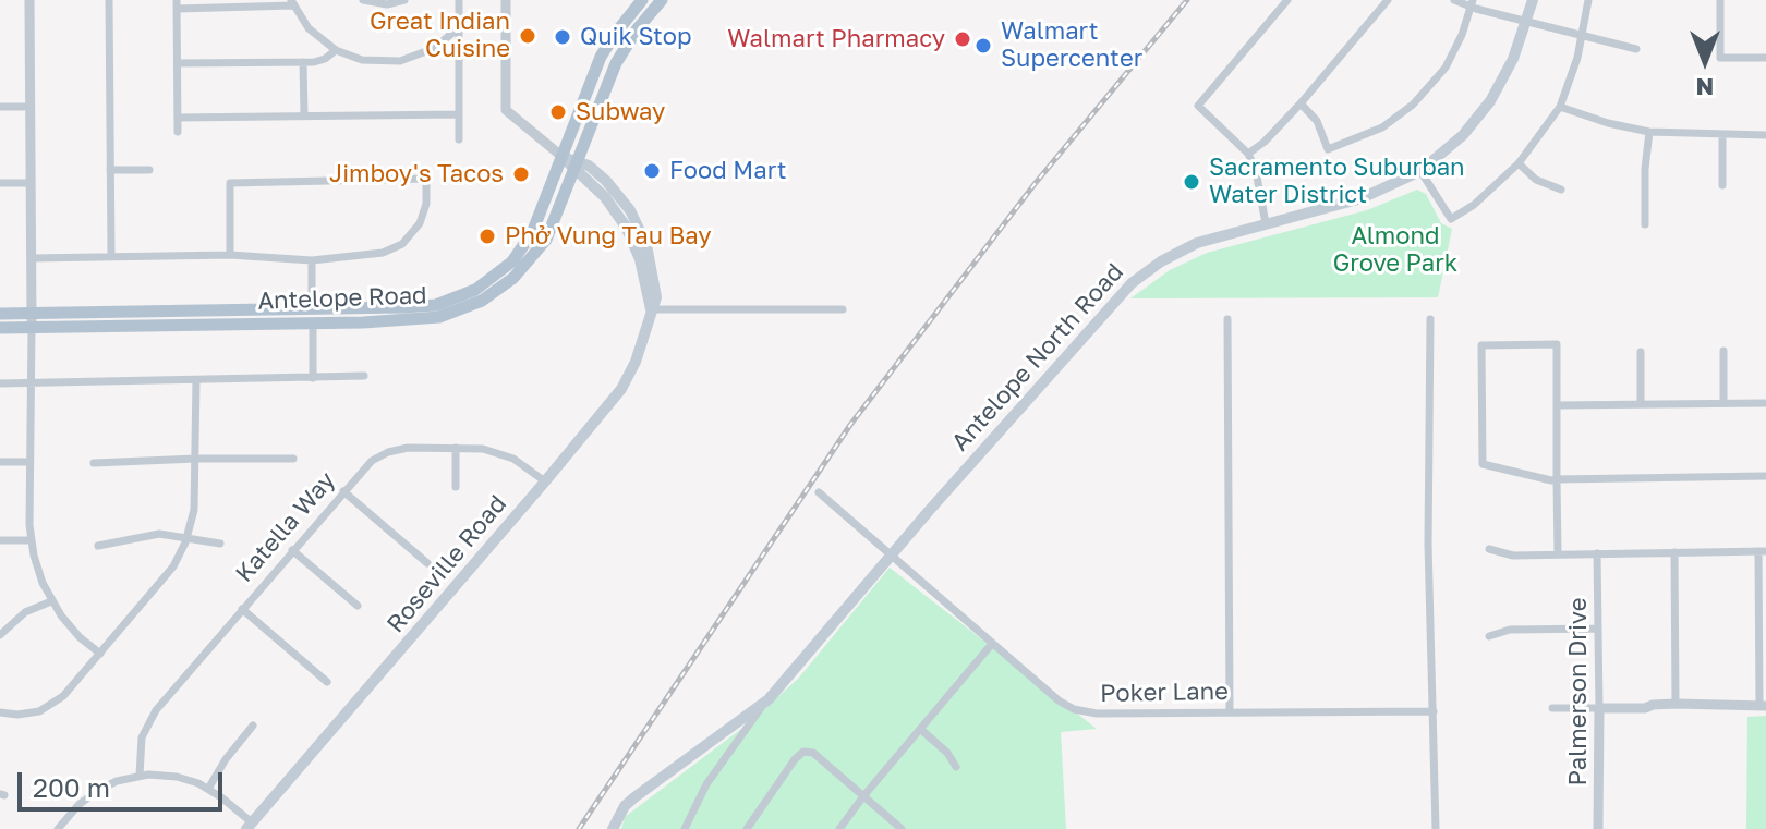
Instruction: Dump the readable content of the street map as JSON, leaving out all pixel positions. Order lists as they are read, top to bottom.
{
  "streets": {
    "main road": ["Antelope Road", "Antelope North Road", "Roseville Road"],
    "street": ["Katella Way", "Palmerson Drive", "Poker Lane"]
  },
  "crossings": [
    ["Antelope Road", "Roseville Road"],
    ["Antelope North Road", "Poker Lane"],
    ["Katella Way", "Roseville Road"]
  ],
  "parks": ["Almond Grove Park"],
  "places": [
    "Great Indian Cuisine",
    "Quik Stop",
    "Walmart Pharmacy",
    "Walmart Supercenter",
    "Subway",
    "Food Mart",
    "Jimboy's Tacos",
    "Sacramento Suburban Water District",
    "Phở Vung Tau Bay"
  ],
  "scale_bar": "200 m",
  "north": "bottom"
}
